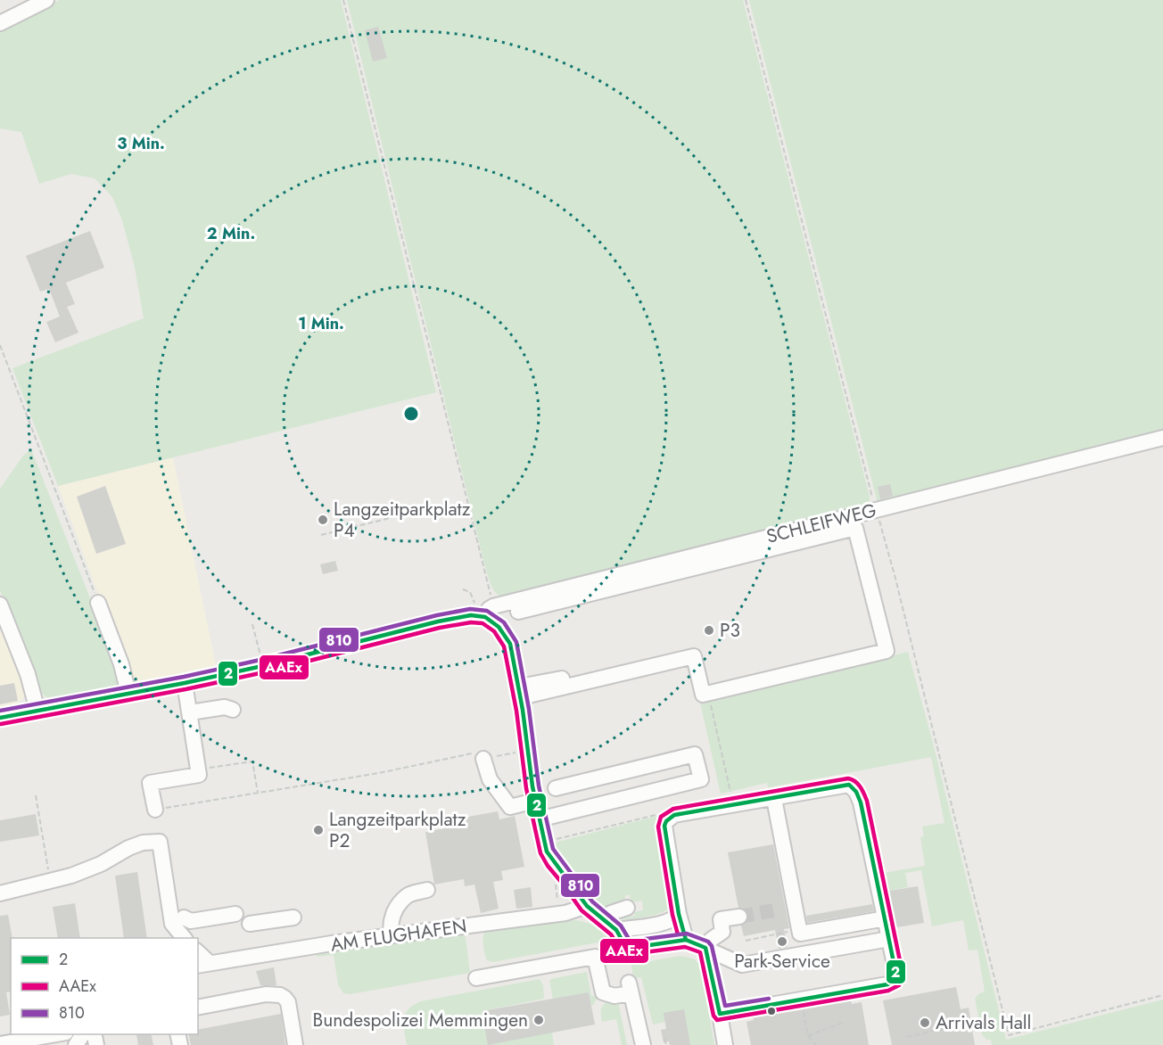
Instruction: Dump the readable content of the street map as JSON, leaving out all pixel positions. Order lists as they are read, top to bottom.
{
  "streets": {
    "street": ["SCHLEIFWEG", "AM FLUGHAFEN"]
  },
  "places": [
    "Langzeitparkplatz P4",
    "P3",
    "Langzeitparkplatz P2",
    "Park-Service",
    "Bundespolizei Memmingen",
    "Arrivals Hall"
  ],
  "lines": ["transit line 810", "transit line 2", "transit line AAEx"],
  "legend": ["2", "AAEx", "810"],
  "rings": ["3 Min.", "2 Min.", "1 Min."]
}
